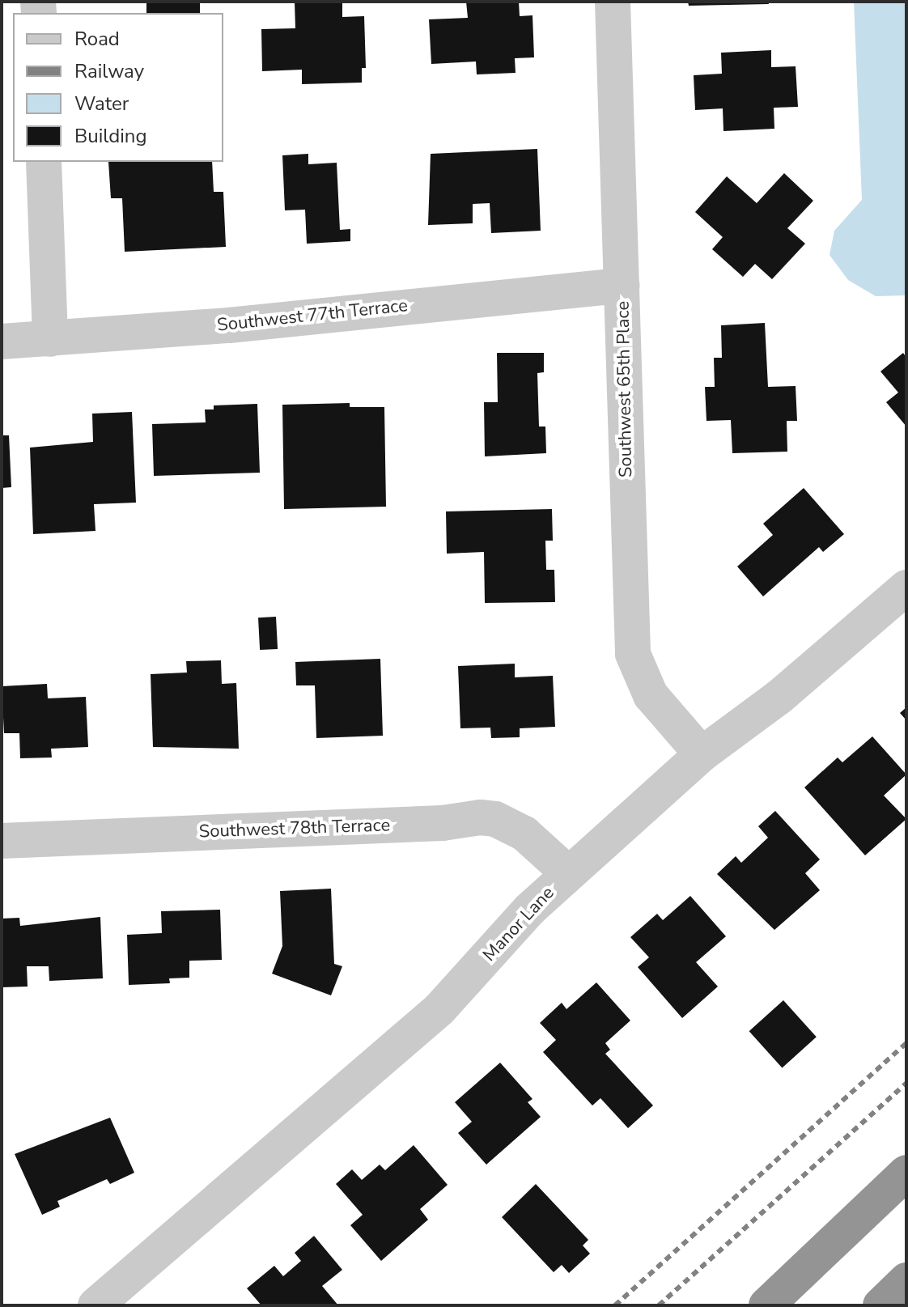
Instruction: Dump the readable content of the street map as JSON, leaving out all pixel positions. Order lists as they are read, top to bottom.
{
  "streets": {
    "street": [
      "Southwest 77th Terrace",
      "Southwest 65th Place",
      "Southwest 78th Terrace",
      "Manor Lane"
    ]
  },
  "crossings": [
    ["Southwest 77th Terrace", "Southwest 65th Place"],
    ["Southwest 65th Place", "Manor Lane"],
    ["Southwest 78th Terrace", "Manor Lane"]
  ],
  "legend": [
    "Road",
    "Railway",
    "Water",
    "Building"
  ]
}
